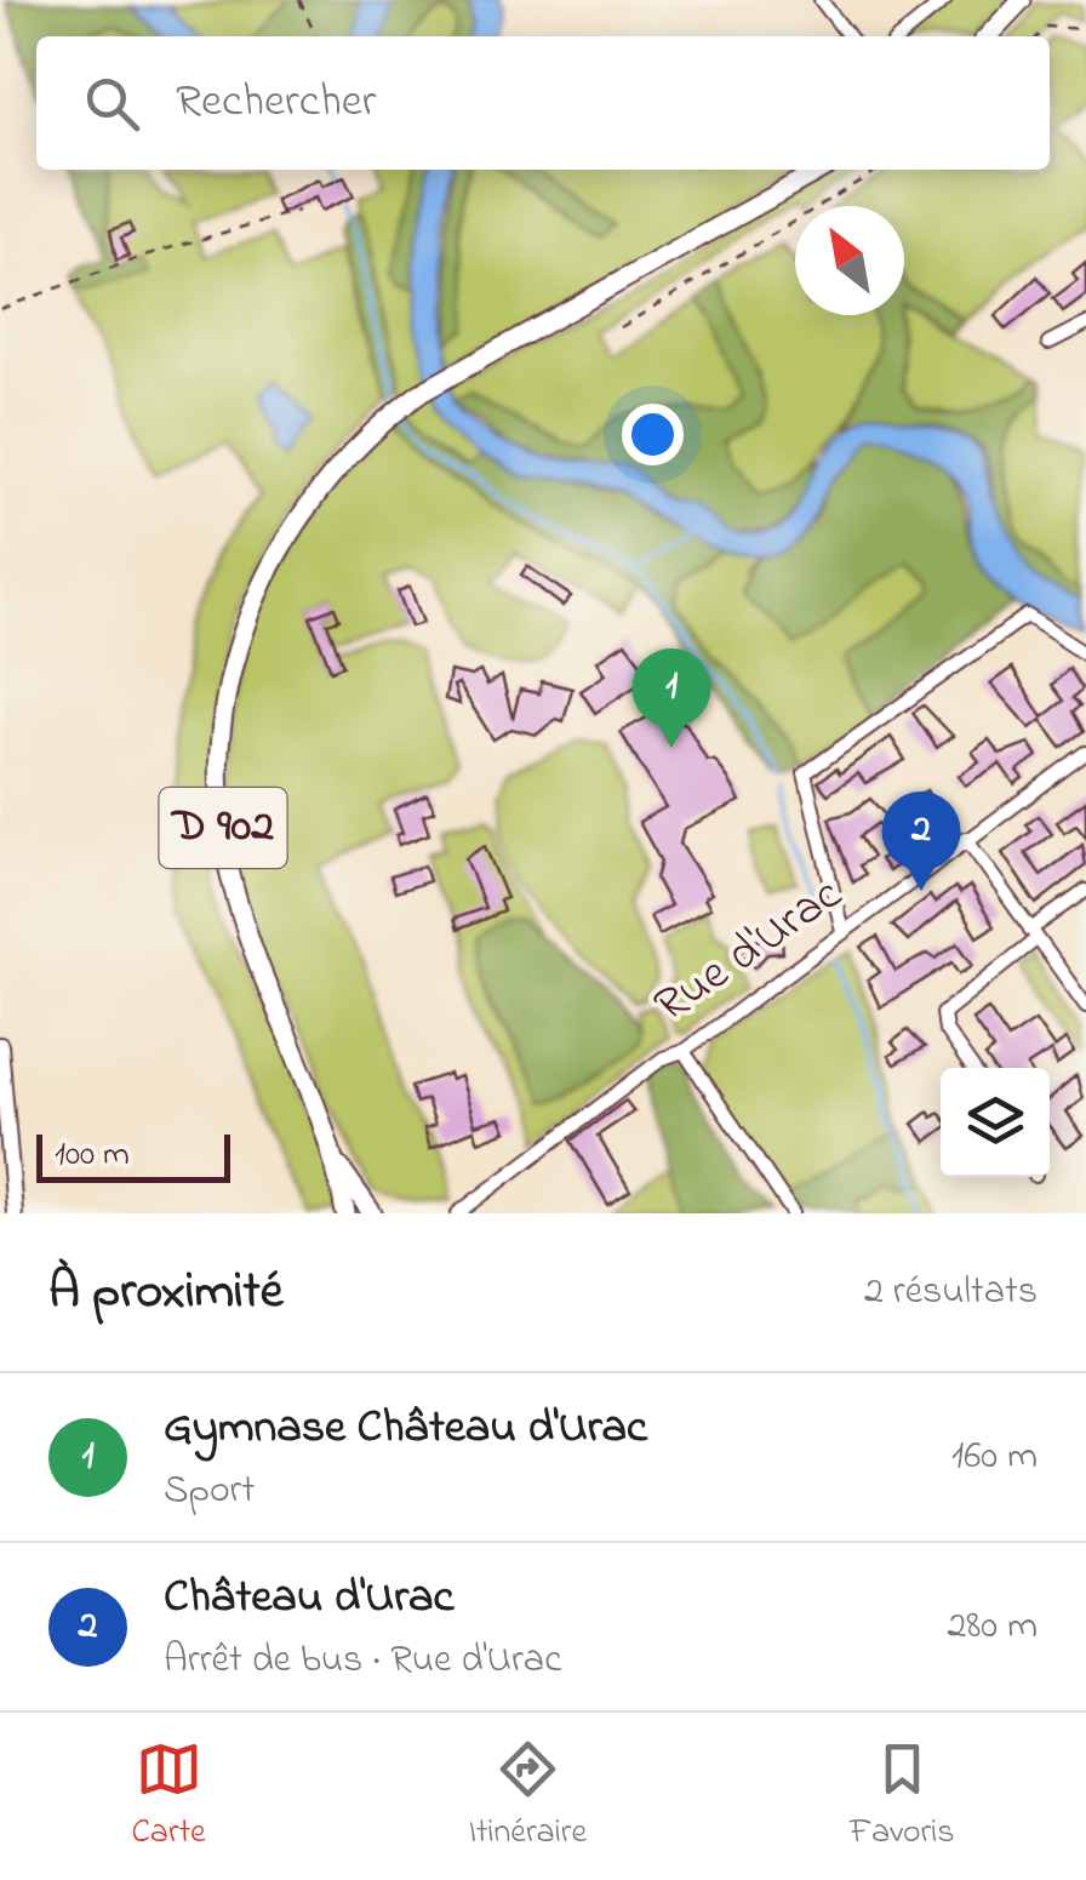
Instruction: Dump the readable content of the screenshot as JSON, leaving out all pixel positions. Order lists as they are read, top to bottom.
{
  "streets": {
    "main road": ["D 902"],
    "street": ["Rue d'Urac"]
  },
  "scale_bar": "100 m",
  "north": "top left",
  "page": {
    "search": "Rechercher",
    "pins": ["1", "2"],
    "scale": "100 m",
    "heading": ["À proximité", "2 résultats"],
    "list": [
      {
        "mark": "1",
        "name": "Gymnase Château d'Urac",
        "note": "Sport",
        "value": "160 m"
      },
      {
        "mark": "2",
        "name": "Château d'Urac",
        "note": "Arrêt de bus · Rue d'Urac",
        "value": "280 m"
      }
    ],
    "nav": ["Carte", "Itinéraire", "Favoris"]
  }
}
